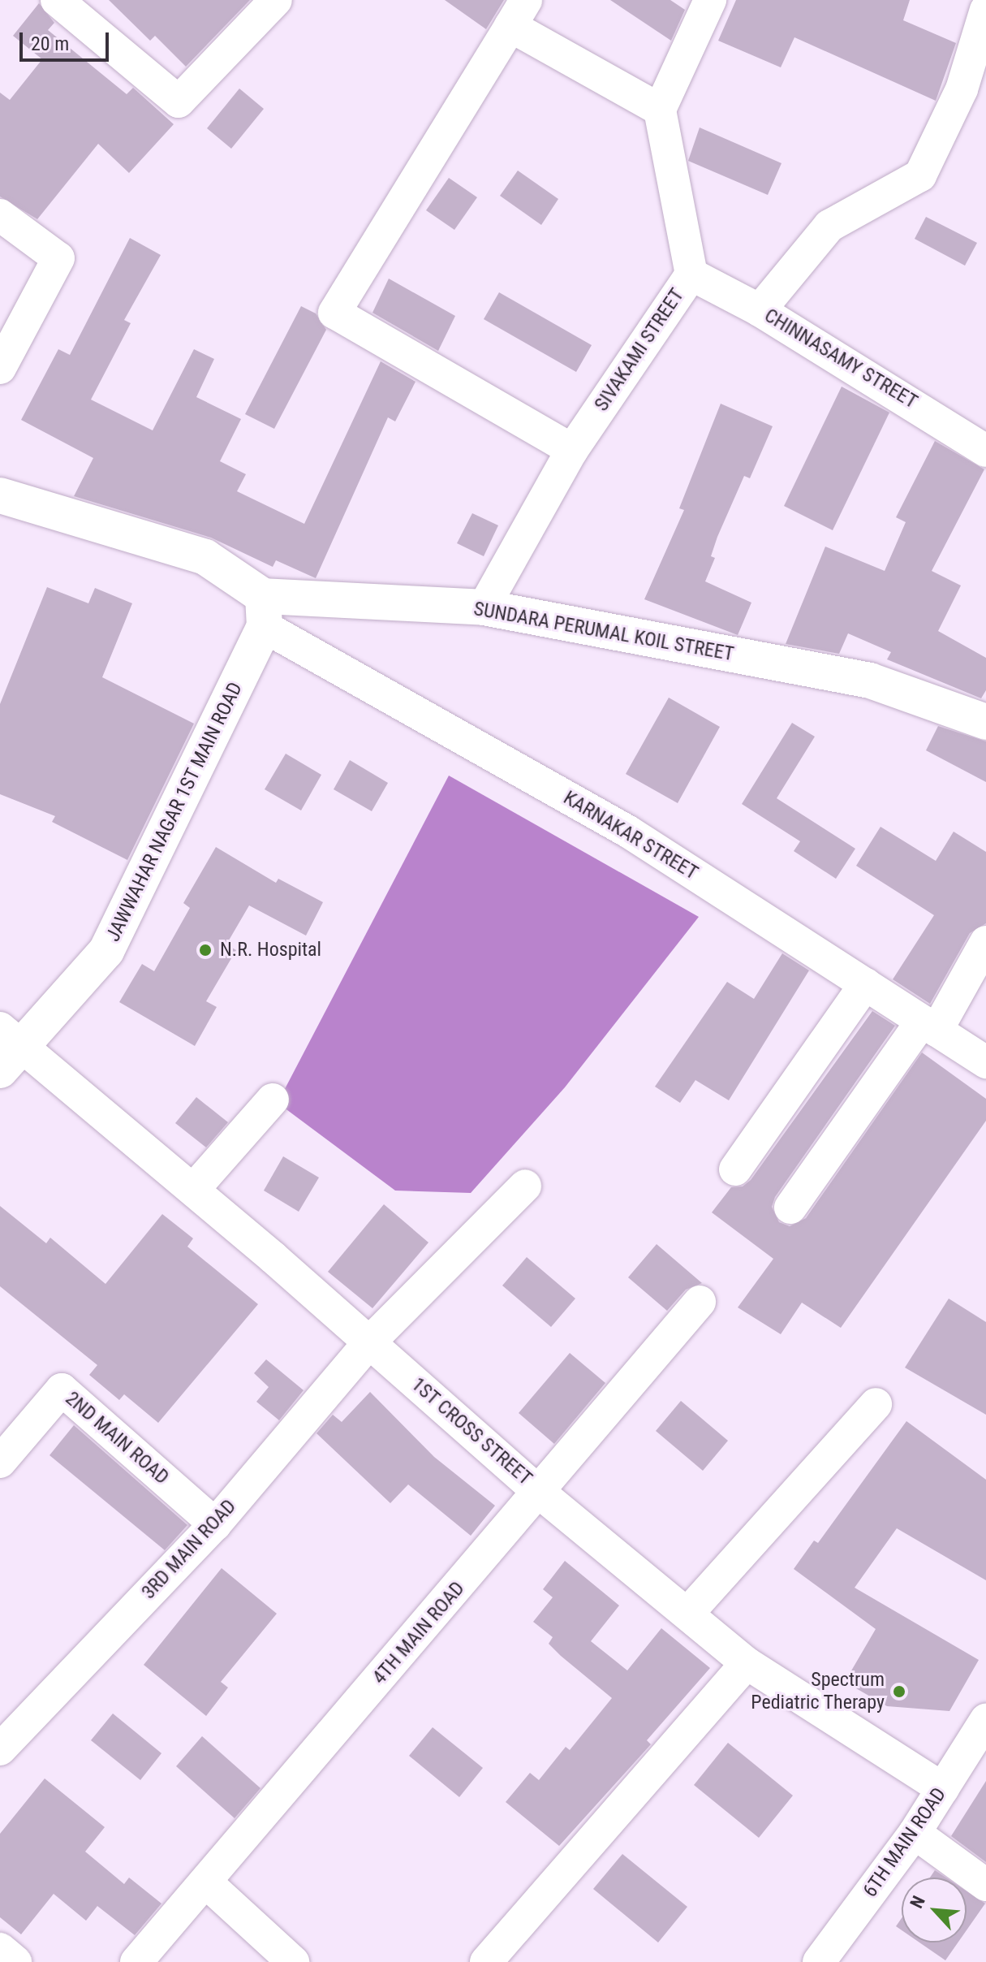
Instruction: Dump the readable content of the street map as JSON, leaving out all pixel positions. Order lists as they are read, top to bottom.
{
  "streets": {
    "street": [
      "SIVAKAMI STREET",
      "CHINNASAMY STREET",
      "SUNDARA PERUMAL KOIL STREET",
      "JAWWAHAR NAGAR 1ST MAIN ROAD",
      "KARNAKAR STREET",
      "1ST CROSS STREET",
      "2ND MAIN ROAD",
      "3RD MAIN ROAD",
      "4TH MAIN ROAD",
      "6TH MAIN ROAD"
    ]
  },
  "crossings": [
    ["SIVAKAMI STREET", "CHINNASAMY STREET"],
    ["SIVAKAMI STREET", "SUNDARA PERUMAL KOIL STREET"],
    ["SUNDARA PERUMAL KOIL STREET", "JAWWAHAR NAGAR 1ST MAIN ROAD"],
    ["SUNDARA PERUMAL KOIL STREET", "KARNAKAR STREET"],
    ["JAWWAHAR NAGAR 1ST MAIN ROAD", "KARNAKAR STREET"],
    ["JAWWAHAR NAGAR 1ST MAIN ROAD", "1ST CROSS STREET"],
    ["1ST CROSS STREET", "3RD MAIN ROAD"],
    ["1ST CROSS STREET", "4TH MAIN ROAD"],
    ["1ST CROSS STREET", "6TH MAIN ROAD"],
    ["2ND MAIN ROAD", "3RD MAIN ROAD"]
  ],
  "places": ["N.R. Hospital", "Spectrum Pediatric Therapy"],
  "scale_bar": "20 m",
  "north": "top left"
}
